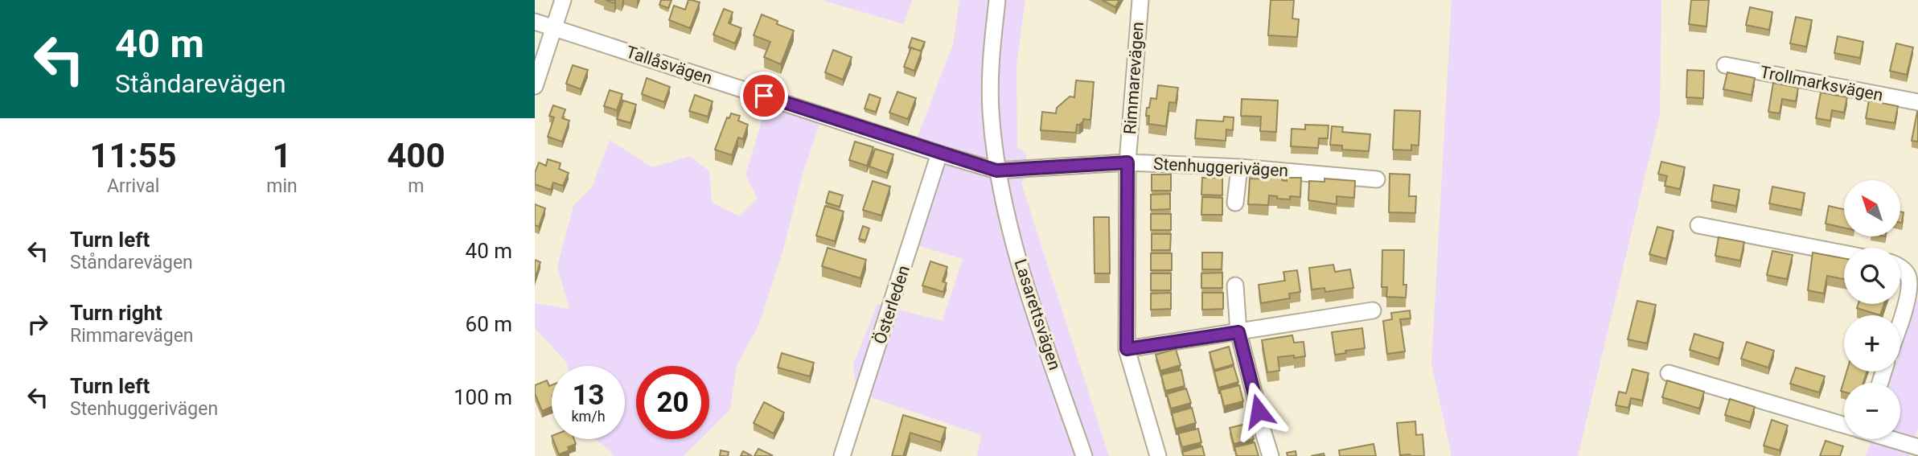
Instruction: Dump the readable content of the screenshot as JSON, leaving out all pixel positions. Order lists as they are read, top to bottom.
{
  "streets": {
    "street": [
      "Tallåsvägen",
      "Rimmarevägen",
      "Trollmarksvägen",
      "Stenhuggerivägen",
      "Österleden",
      "Lasarettsvägen"
    ]
  },
  "crossings": [
    ["Tallåsvägen", "Stenhuggerivägen"],
    ["Tallåsvägen", "Österleden"],
    ["Tallåsvägen", "Lasarettsvägen"],
    ["Rimmarevägen", "Stenhuggerivägen"],
    ["Stenhuggerivägen", "Lasarettsvägen"]
  ],
  "north": "top left",
  "page": {
    "turn": ["40 m", "Ståndarevägen"],
    "eta": [
      "11:55",
      "Arrival",
      "1",
      "min",
      "400",
      "m"
    ],
    "map_buttons": ["+", "−"],
    "list": [
      {
        "name": "Turn left",
        "note": "Ståndarevägen",
        "value": "40 m"
      },
      {
        "name": "Turn right",
        "note": "Rimmarevägen",
        "value": "60 m"
      },
      {
        "name": "Turn left",
        "note": "Stenhuggerivägen",
        "value": "100 m"
      }
    ],
    "speed": "13 km/h",
    "limit": "20"
  }
}
